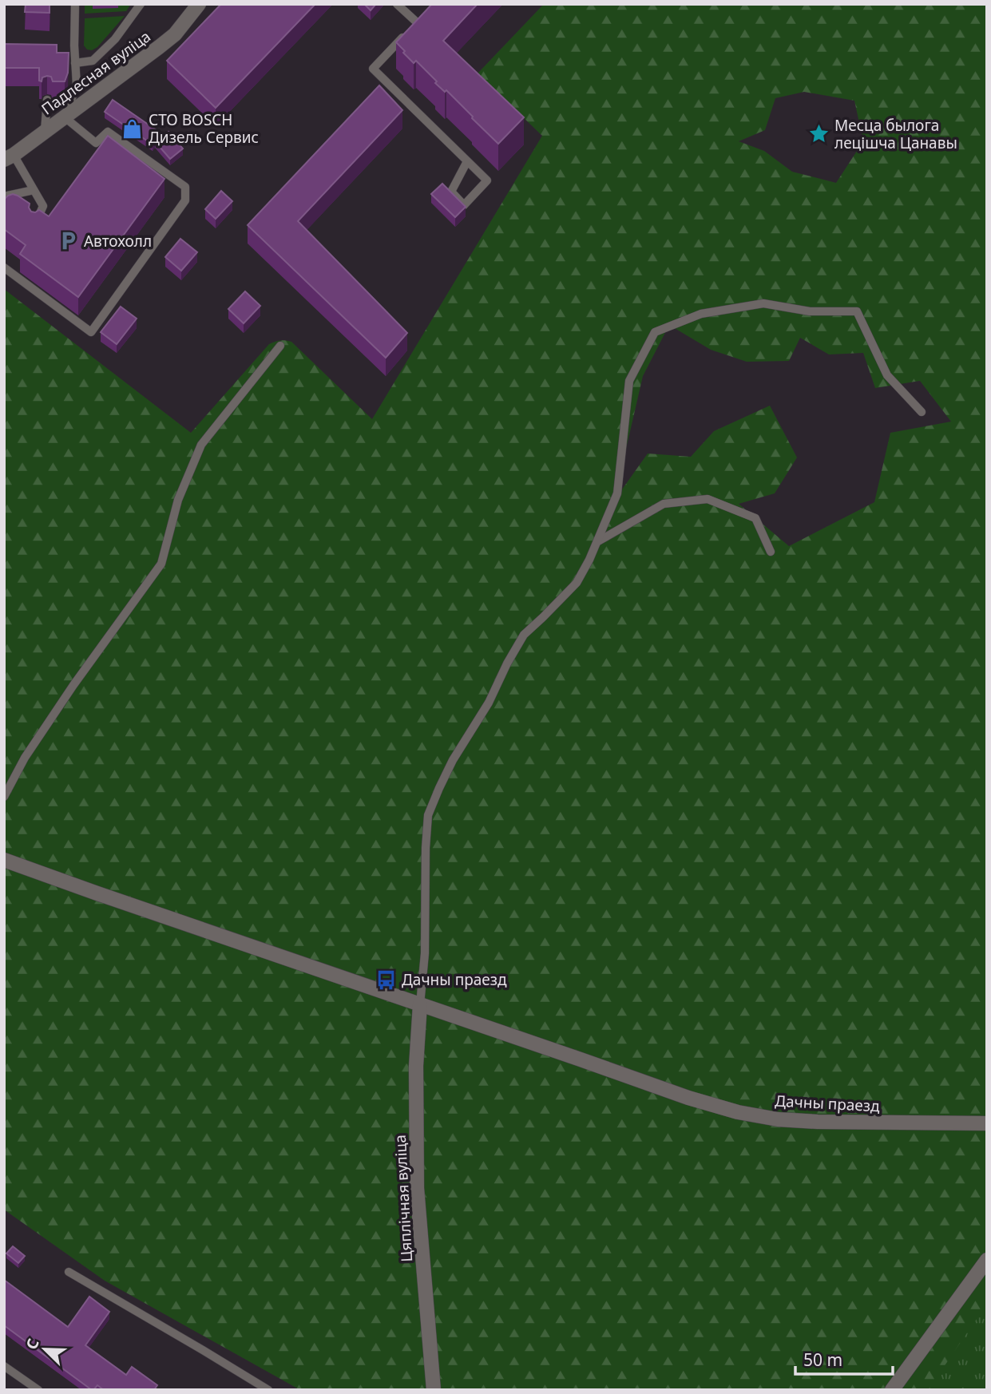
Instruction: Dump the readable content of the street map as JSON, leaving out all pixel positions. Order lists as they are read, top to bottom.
{
  "streets": {
    "street": ["Падлесная вуліца", "Дачны праезд", "Цяплічная вуліца"]
  },
  "crossings": [
    ["Дачны праезд", "Цяплічная вуліца"]
  ],
  "places": {
    "shop": ["СТО BOSCH Дизель Сервис"],
    "place": ["Месца былога лецішча Цанавы"],
    "parking": ["Автохолл"],
    "bus stop": ["Дачны праезд"]
  },
  "scale_bar": "50 m",
  "north": "top left"
}
